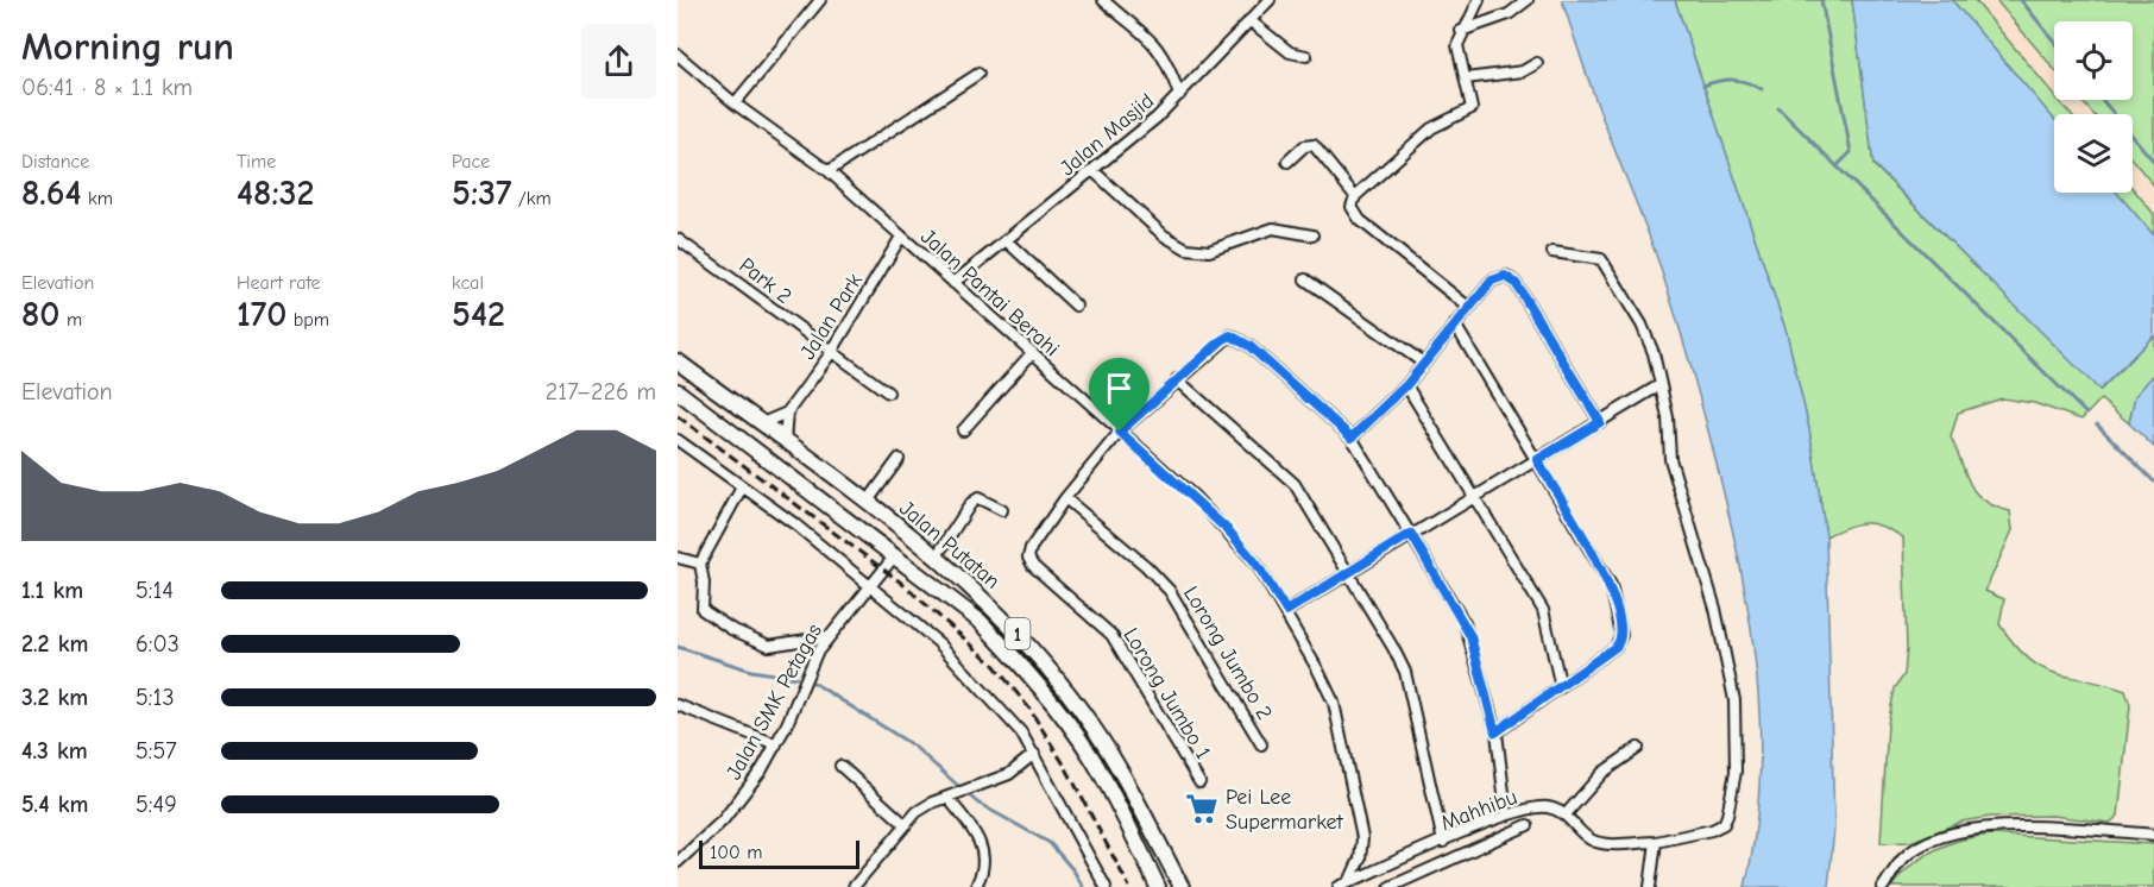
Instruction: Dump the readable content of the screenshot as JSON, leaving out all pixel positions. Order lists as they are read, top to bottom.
{
  "streets": {
    "highway": ["Jalan Putatan", "1"],
    "street": [
      "Jalan Masjid",
      "Park 2",
      "Jalan Pantai Berahi",
      "Jalan Park",
      "Lorong Jumbo 2",
      "Lorong Jumbo 1",
      "Jalan SMK Petagas",
      "Mahhibu"
    ]
  },
  "crossings": [
    ["Jalan Masjid", "Jalan Pantai Berahi"],
    ["Park 2", "Jalan Park"],
    ["Jalan Pantai Berahi", "Jalan Park"],
    ["Jalan Pantai Berahi", "Lorong Jumbo 1"],
    ["Jalan Pantai Berahi", "Mahhibu"],
    ["Jalan Park", "Jalan Putatan"],
    ["Jalan Putatan", "Jalan SMK Petagas"],
    ["Lorong Jumbo 2", "Lorong Jumbo 1"]
  ],
  "places": {
    "supermarket": ["Pei Lee Supermarket"]
  },
  "scale_bar": "100 m",
  "page": {
    "heading": ["Morning run", "06:41 · 8 × 1.1 km"],
    "stats": [
      ["Distance", "8.64 km"],
      ["Time", "48:32"],
      ["Pace", "5:37 /km"],
      ["Elevation", "80 m"],
      ["Heart rate", "170 bpm"],
      ["kcal", "542"]
    ],
    "chart": ["Elevation", "217–226 m"],
    "list": [
      {
        "name": "1.1 km",
        "note": "5:14"
      },
      {
        "name": "2.2 km",
        "note": "6:03"
      },
      {
        "name": "3.2 km",
        "note": "5:13"
      },
      {
        "name": "4.3 km",
        "note": "5:57"
      },
      {
        "name": "5.4 km",
        "note": "5:49"
      }
    ],
    "scale": "100 m"
  }
}
